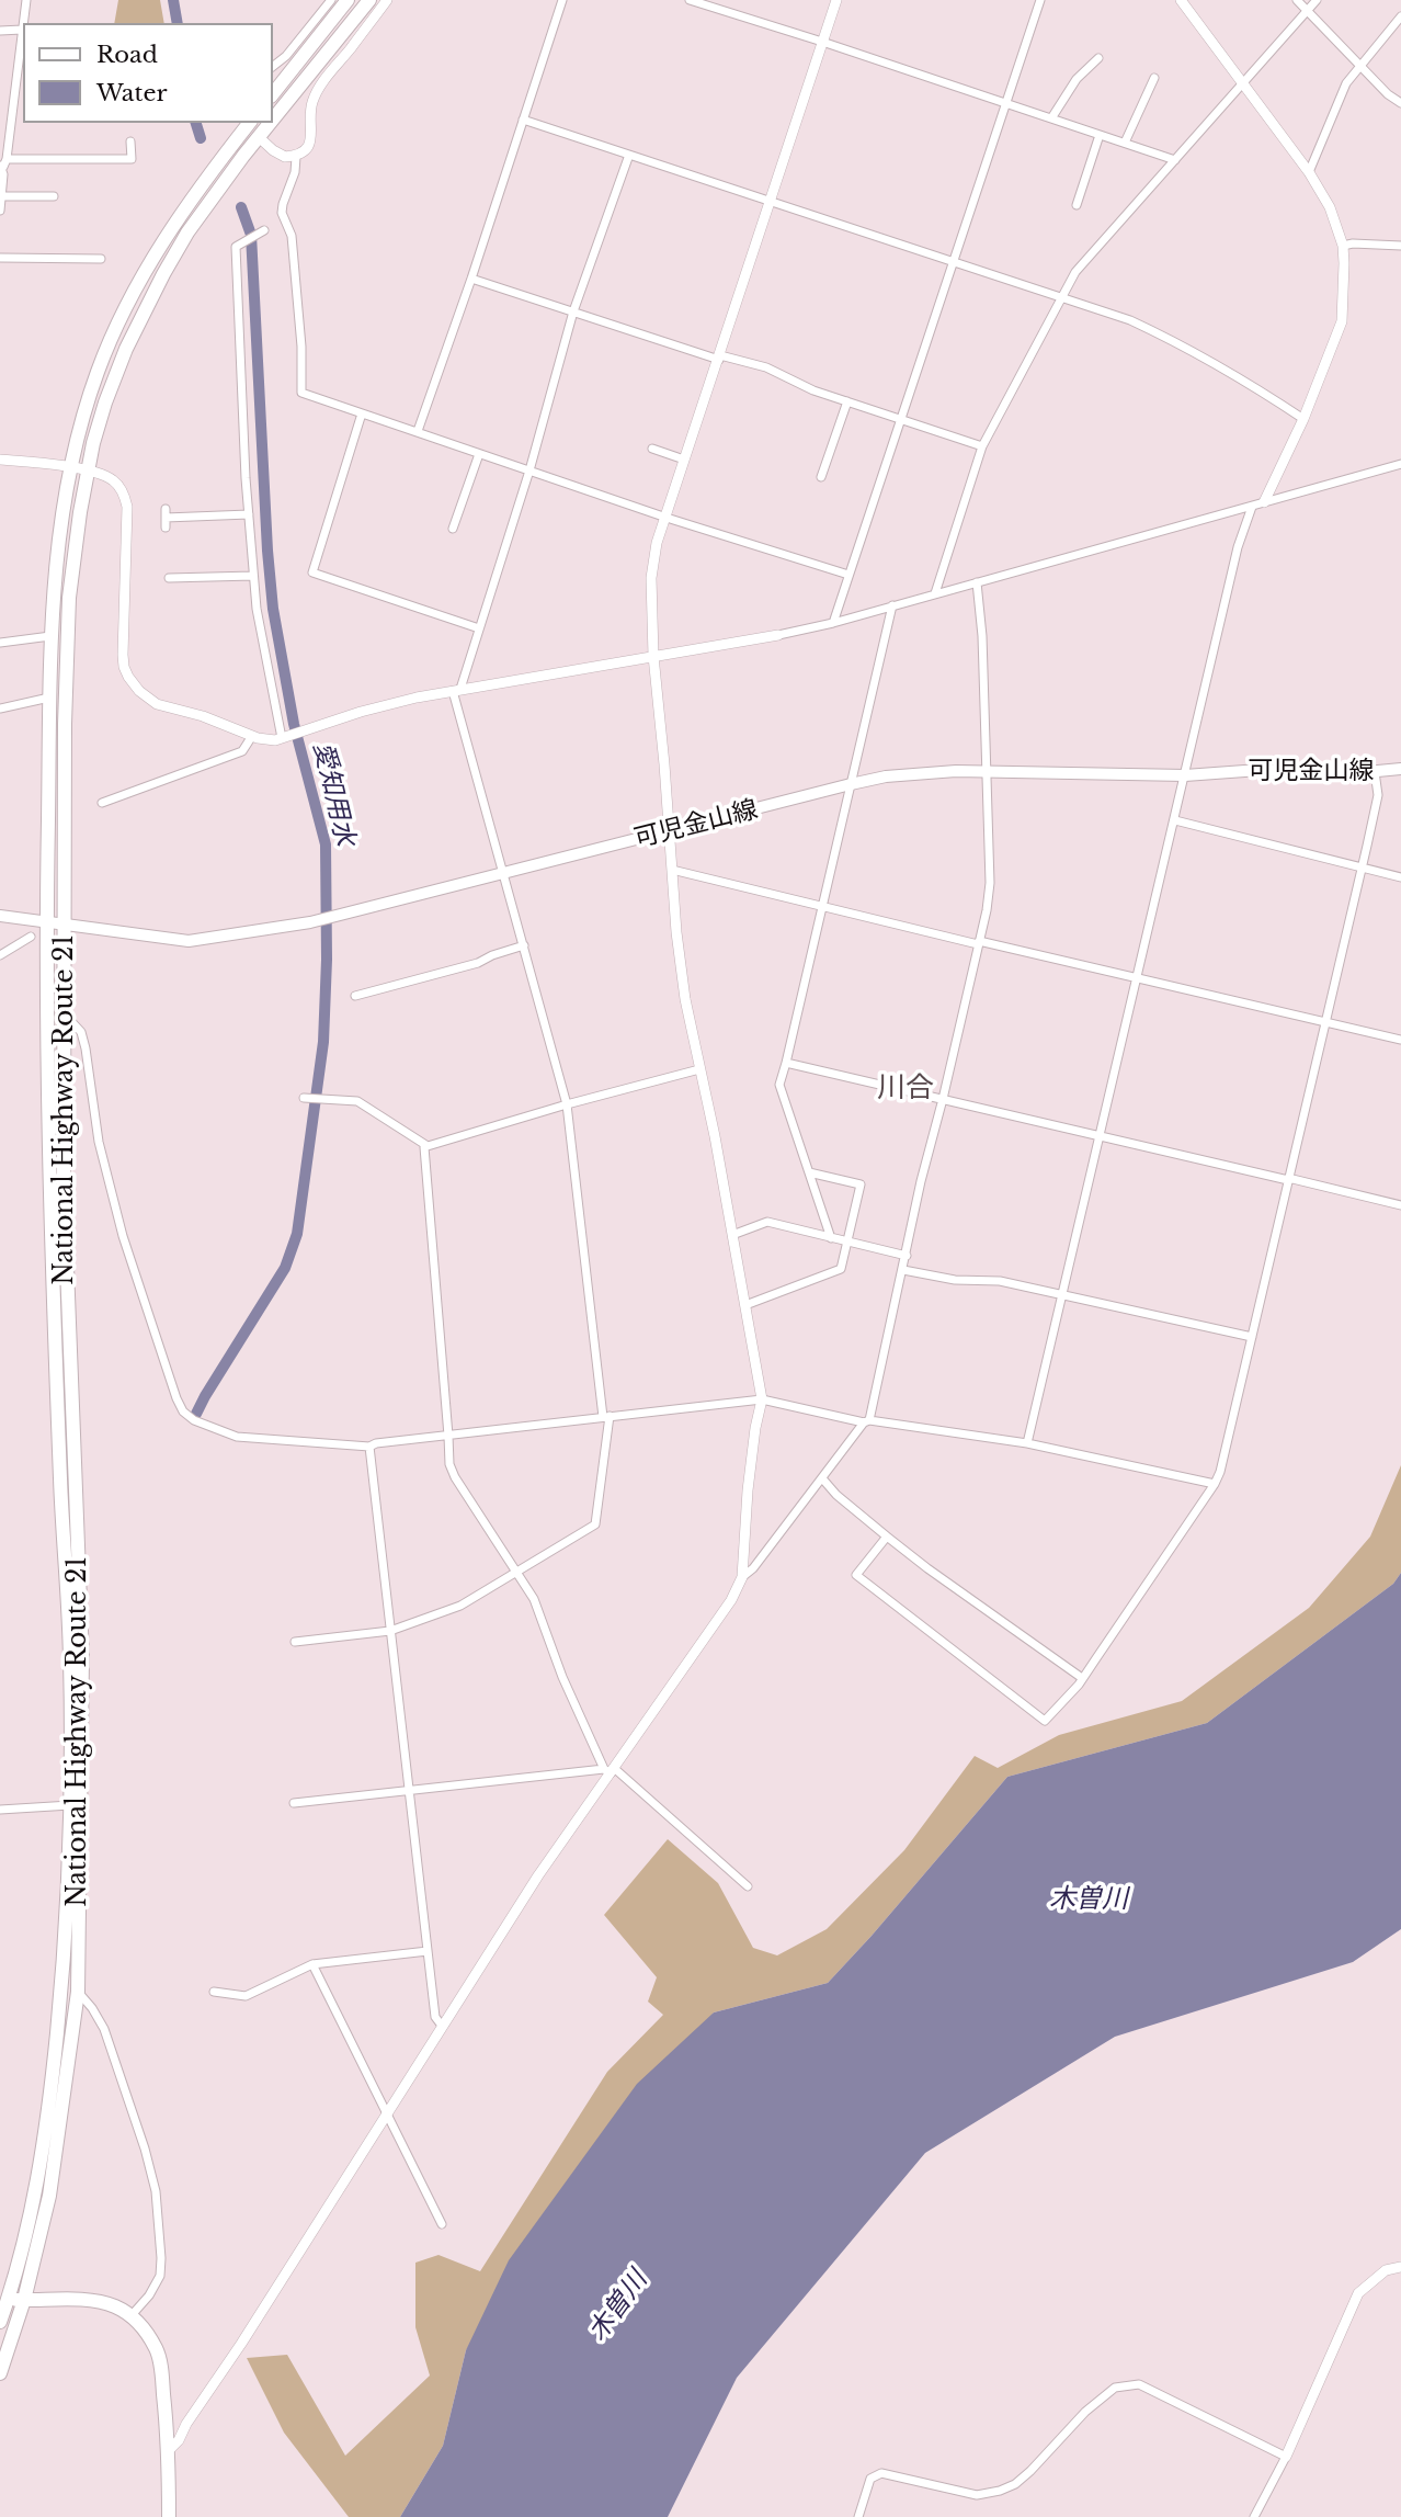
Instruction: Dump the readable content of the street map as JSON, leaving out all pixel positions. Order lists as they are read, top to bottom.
{
  "streets": {
    "highway": ["National Highway Route 21"],
    "main road": ["可児金山線"]
  },
  "crossings": [
    ["可児金山線", "National Highway Route 21"]
  ],
  "districts": ["川合"],
  "water": ["愛知用水", "木曽川"],
  "legend": ["Road", "Water"]
}
